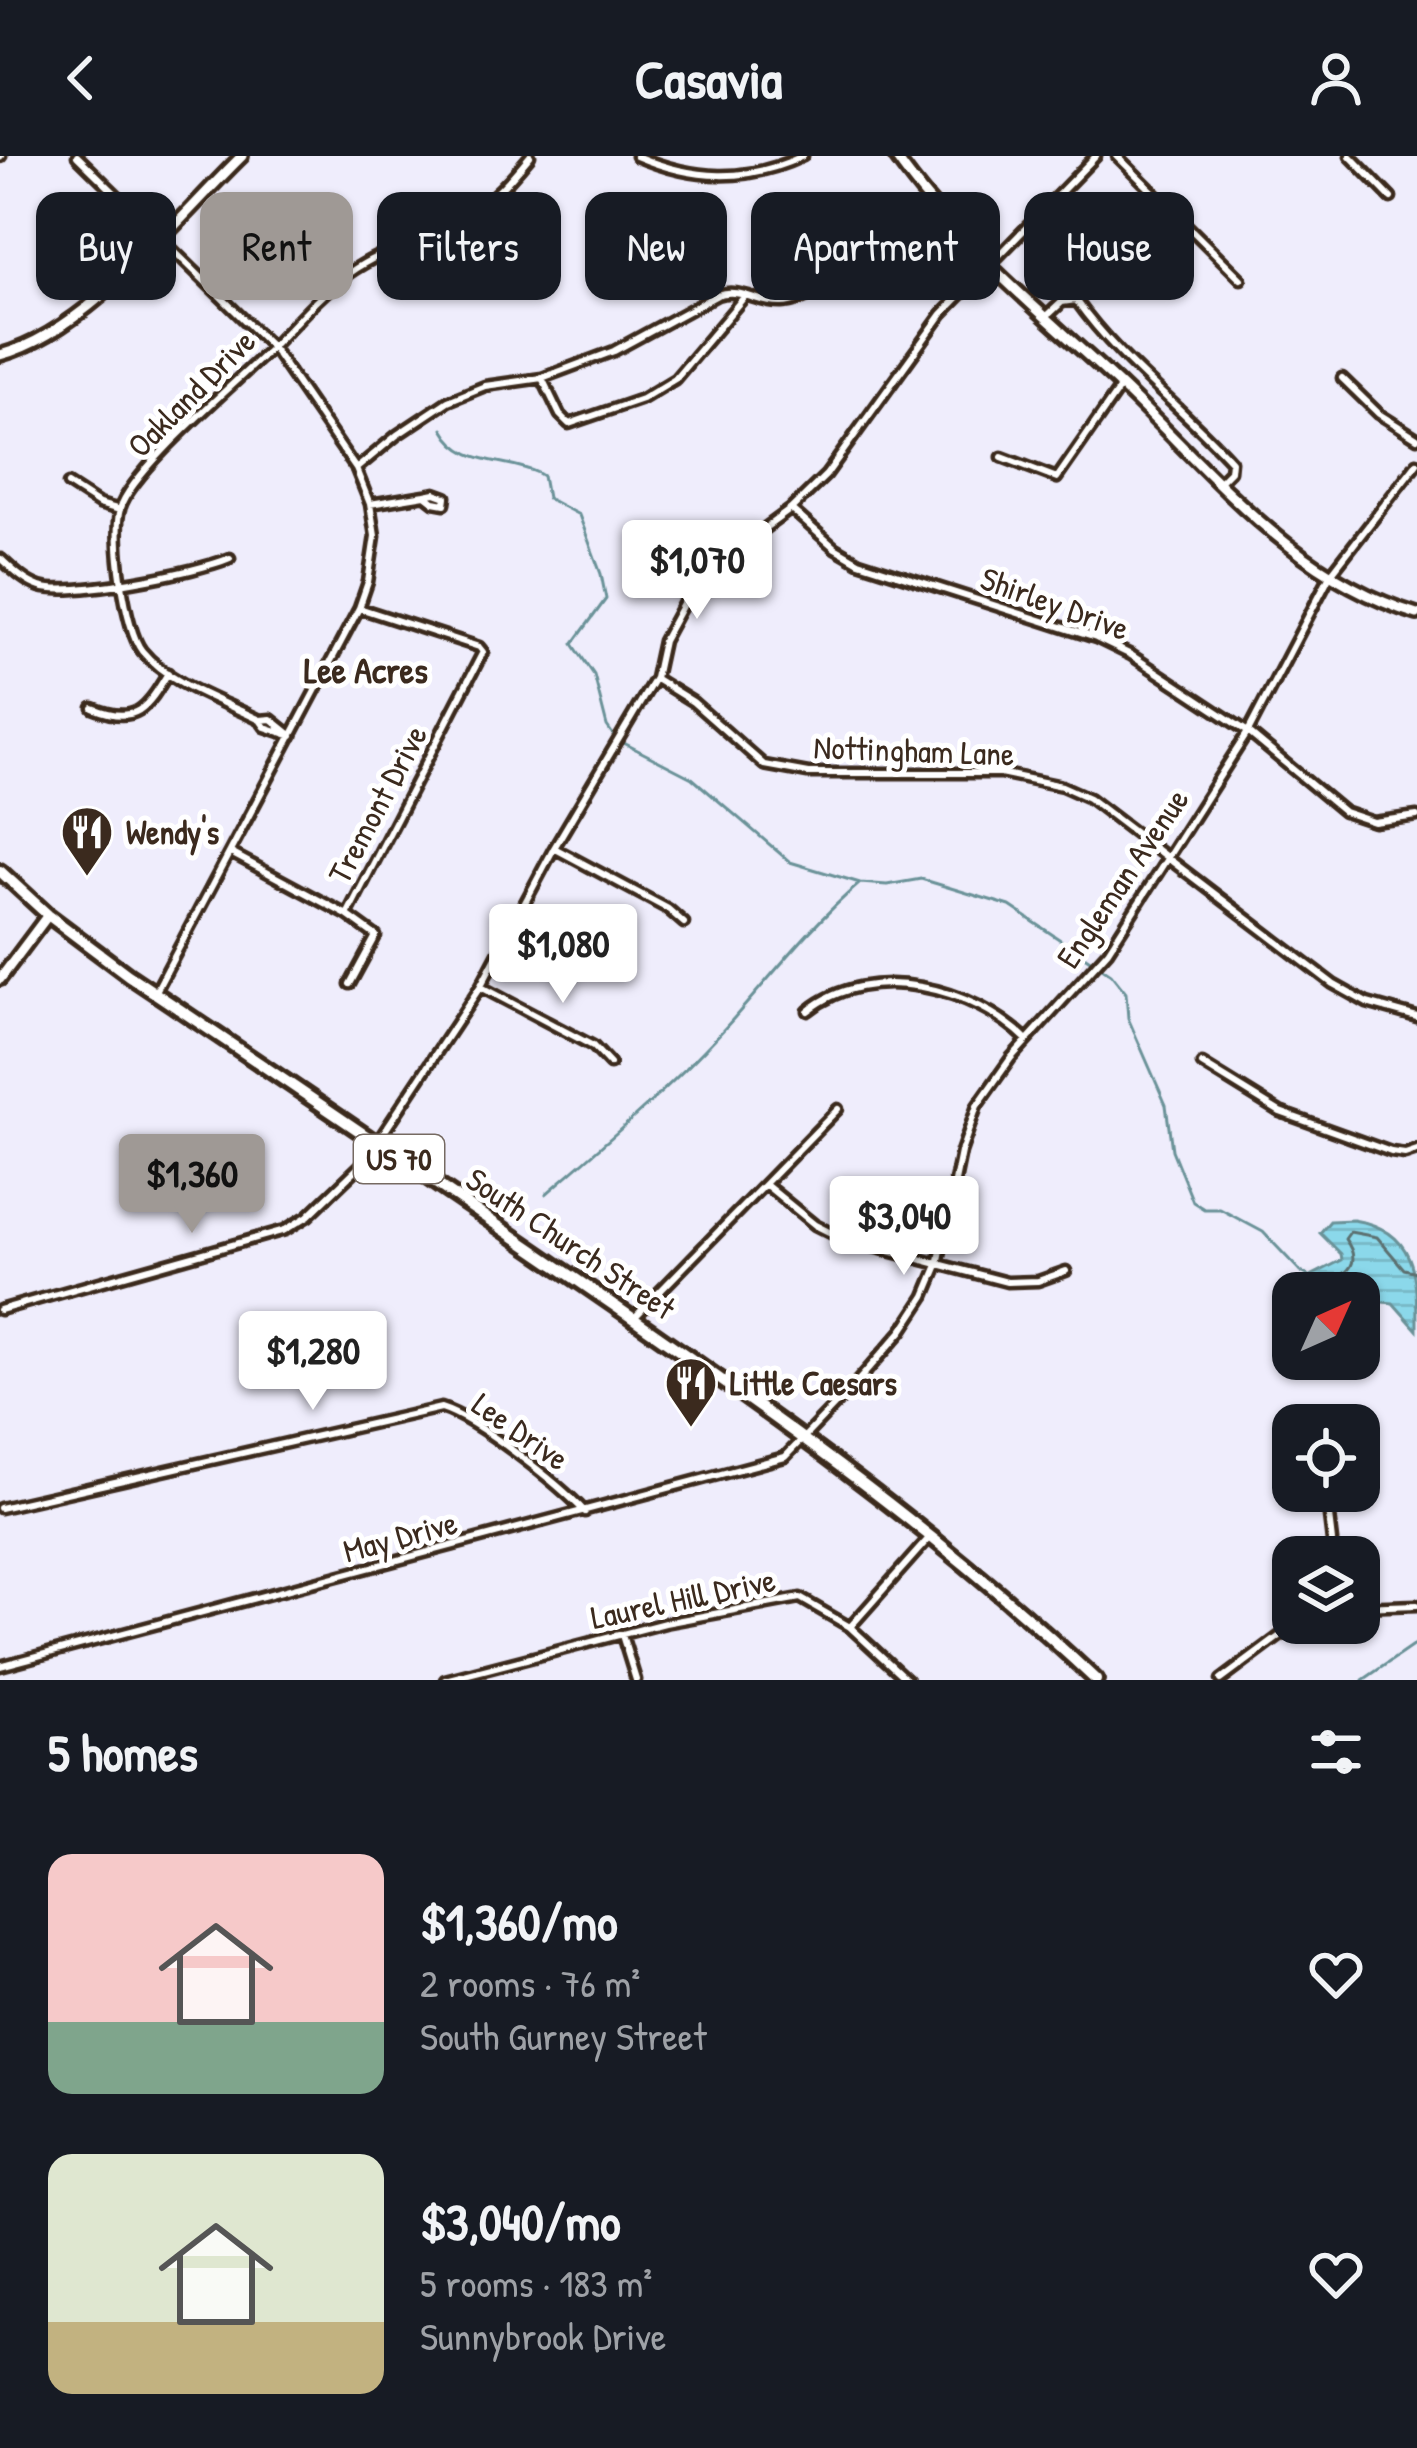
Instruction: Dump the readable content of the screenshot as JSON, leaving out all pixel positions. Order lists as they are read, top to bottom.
{
  "streets": {
    "main road": ["US 70", "South Church Street"],
    "street": [
      "Oakland Drive",
      "Shirley Drive",
      "Nottingham Lane",
      "Tremont Drive",
      "Engleman Avenue",
      "Lee Drive",
      "May Drive",
      "Laurel Hill Drive"
    ]
  },
  "crossings": [
    ["Shirley Drive", "Engleman Avenue"],
    ["Nottingham Lane", "Engleman Avenue"],
    ["Engleman Avenue", "South Church Street"],
    ["Engleman Avenue", "May Drive"],
    ["South Church Street", "May Drive"],
    ["Lee Drive", "May Drive"]
  ],
  "districts": ["Lee Acres"],
  "places": {
    "restaurant": ["Wendy's", "Little Caesars"]
  },
  "north": "top right",
  "page": {
    "header": "Casavia",
    "chip": [
      "Buy",
      "Rent",
      "Filters",
      "New",
      "Apartment",
      "House"
    ],
    "price": [
      "$1,070",
      "$1,080",
      "$1,360",
      "$3,040",
      "$1,280"
    ],
    "heading": "5 homes",
    "list": [
      {
        "name": "$1,360/mo",
        "note": "2 rooms · 76 m² · South Gurney Street"
      },
      {
        "name": "$3,040/mo",
        "note": "5 rooms · 183 m² · Sunnybrook Drive"
      }
    ]
  }
}
